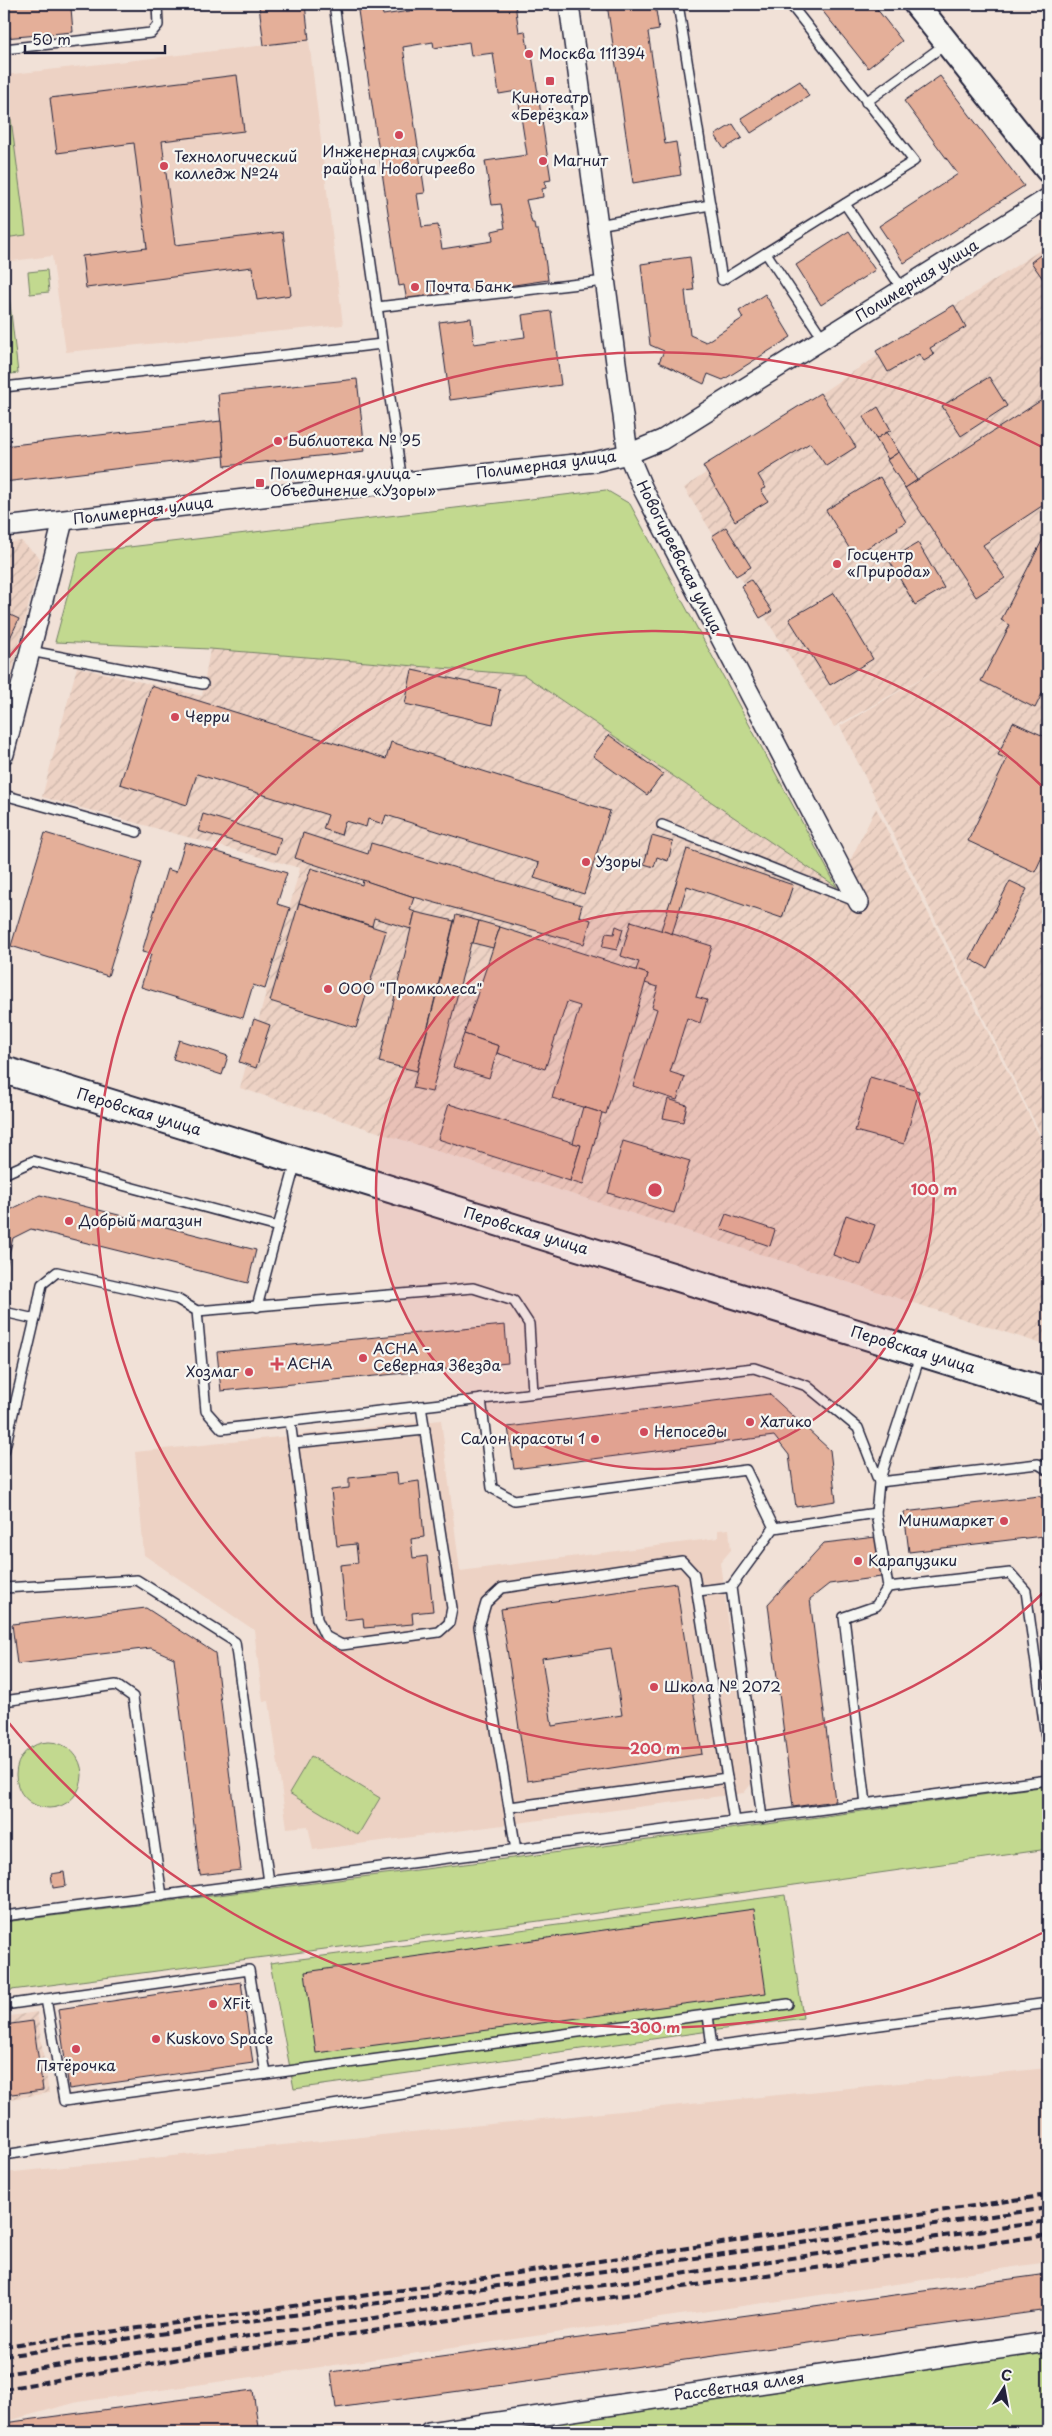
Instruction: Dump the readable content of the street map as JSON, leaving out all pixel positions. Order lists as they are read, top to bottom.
{
  "streets": {
    "main road": ["Перовская улица"],
    "street": ["Полимерная улица", "Новогиреевская улица", "Рассветная аллея"]
  },
  "crossings": [
    ["Полимерная улица", "Новогиреевская улица"]
  ],
  "places": {
    "other": [
      "Москва 111394",
      "Инженерная служба района Новогиреево",
      "Магнит",
      "Технологический колледж №24",
      "Почта Банк",
      "Библиотека № 95",
      "Госцентр «Природа»",
      "Черри",
      "Узоры",
      "ООО \"Промколеса\"",
      "Добрый магазин",
      "АСНА - Северная Звезда",
      "Хозмаг",
      "Хатико",
      "Непоседы",
      "Салон красоты 1",
      "Минимаркет",
      "Карапузики",
      "Школа № 2072",
      "XFit",
      "Kuskovo Space",
      "Пятёрочка"
    ],
    "transit": ["Кинотеатр «Берёзка»", "Полимерная улица - Объединение «Узоры»"],
    "health": ["АСНА"]
  },
  "scale_bar": "50 m",
  "north": "top",
  "rings": ["100 m", "200 m", "300 m"]
}
